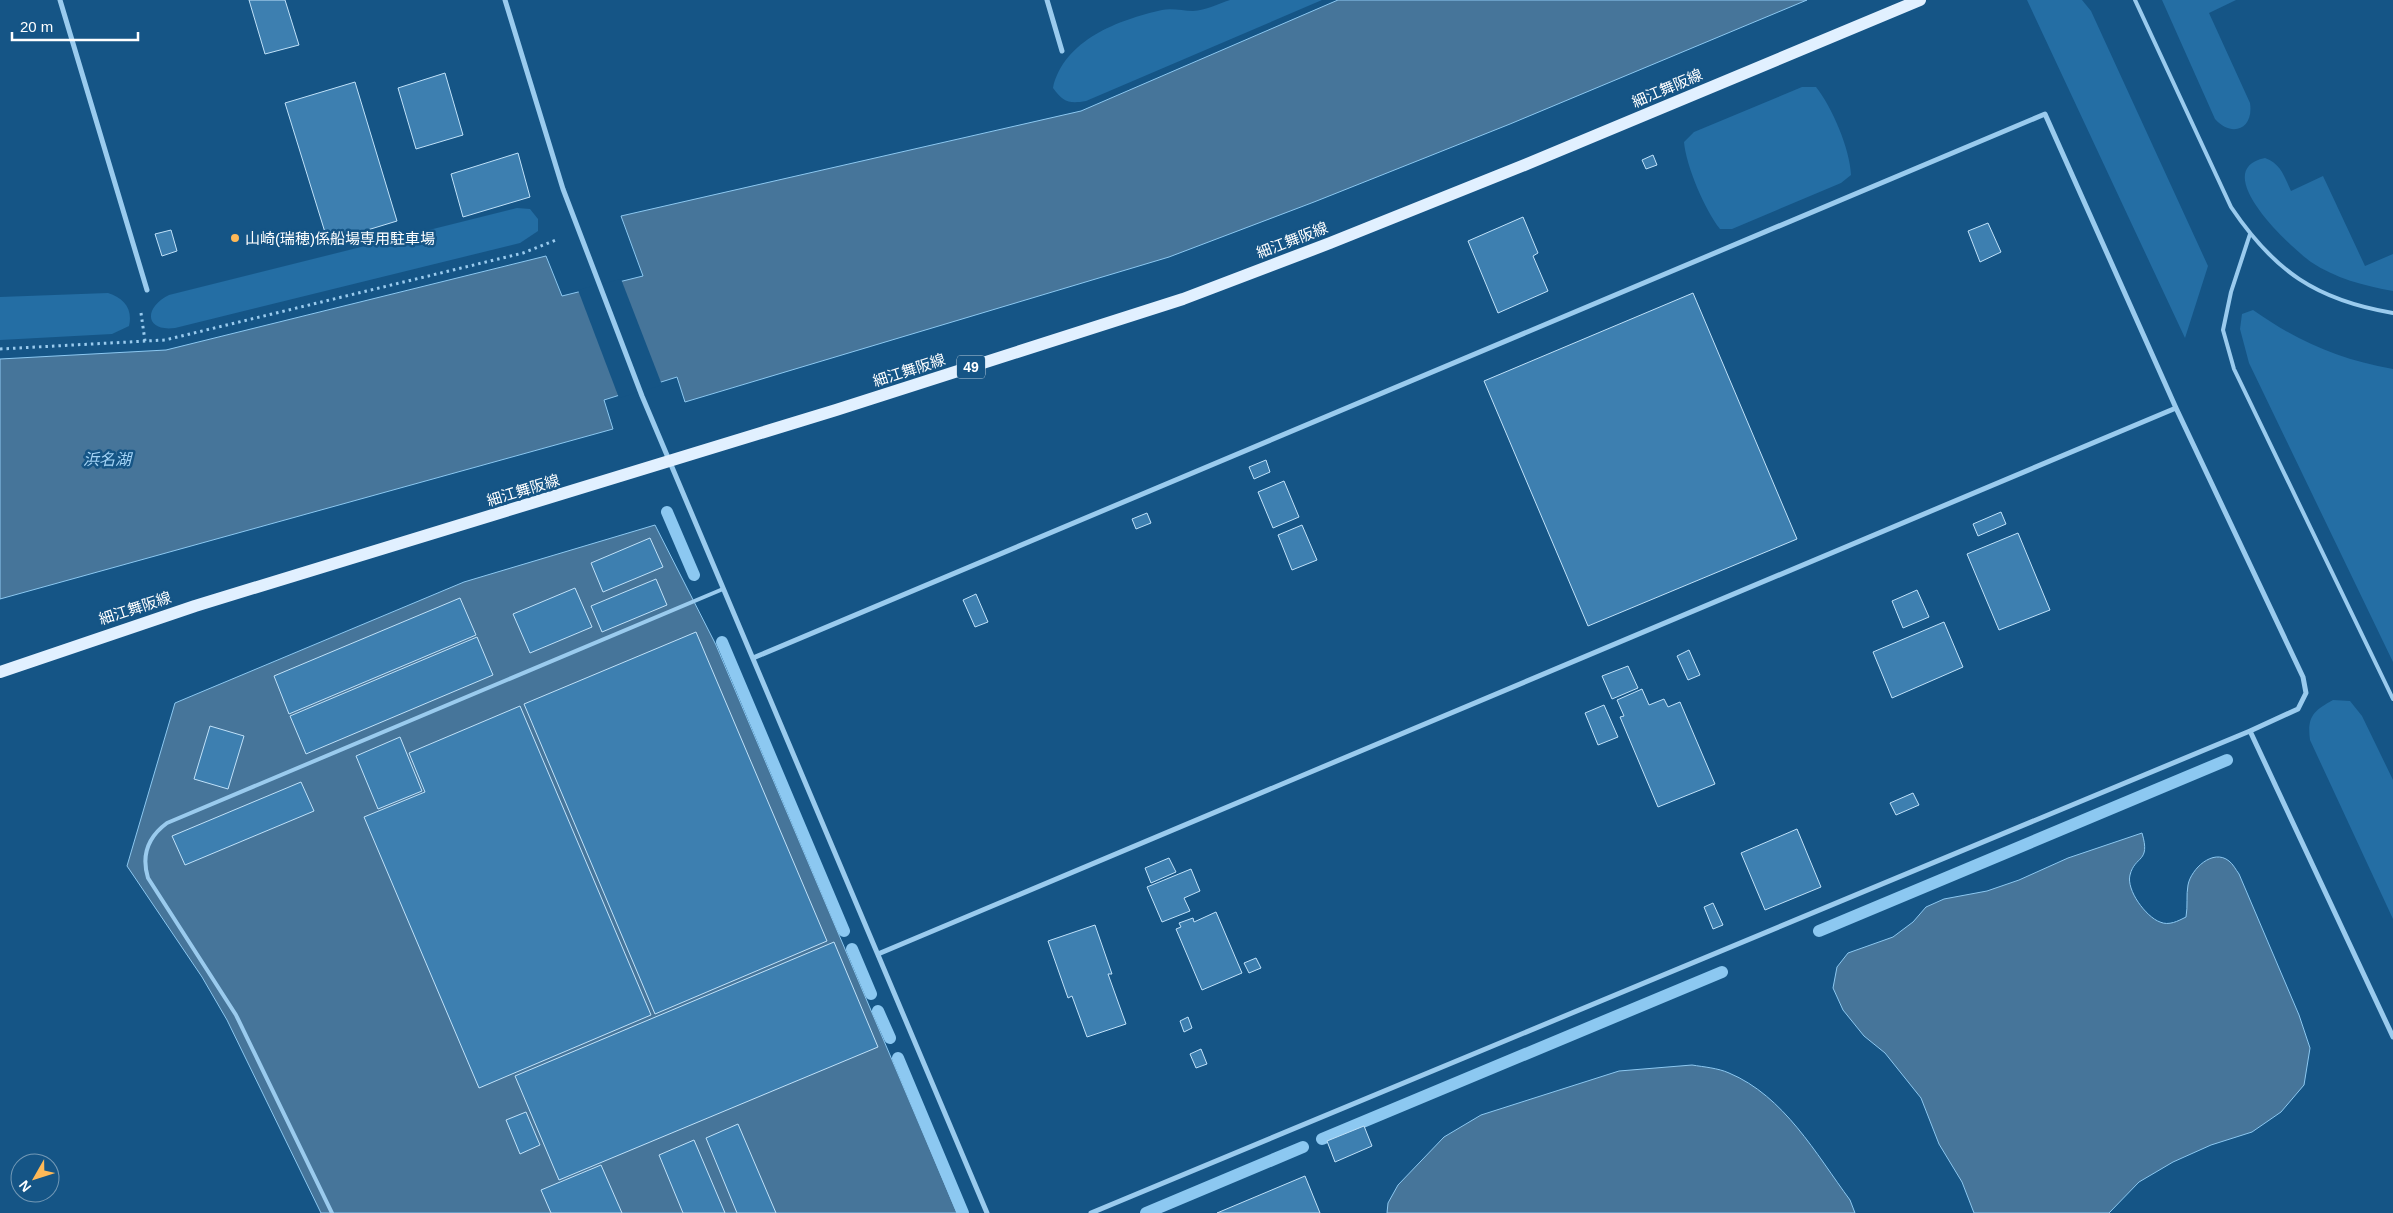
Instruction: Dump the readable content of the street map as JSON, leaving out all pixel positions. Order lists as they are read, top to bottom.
{
  "streets": {
    "main road": ["細江舞阪線", "49"]
  },
  "water": ["浜名湖"],
  "places": ["山崎(瑞穂)係船場専用駐車場"],
  "scale_bar": "20 m",
  "north": "bottom left"
}
